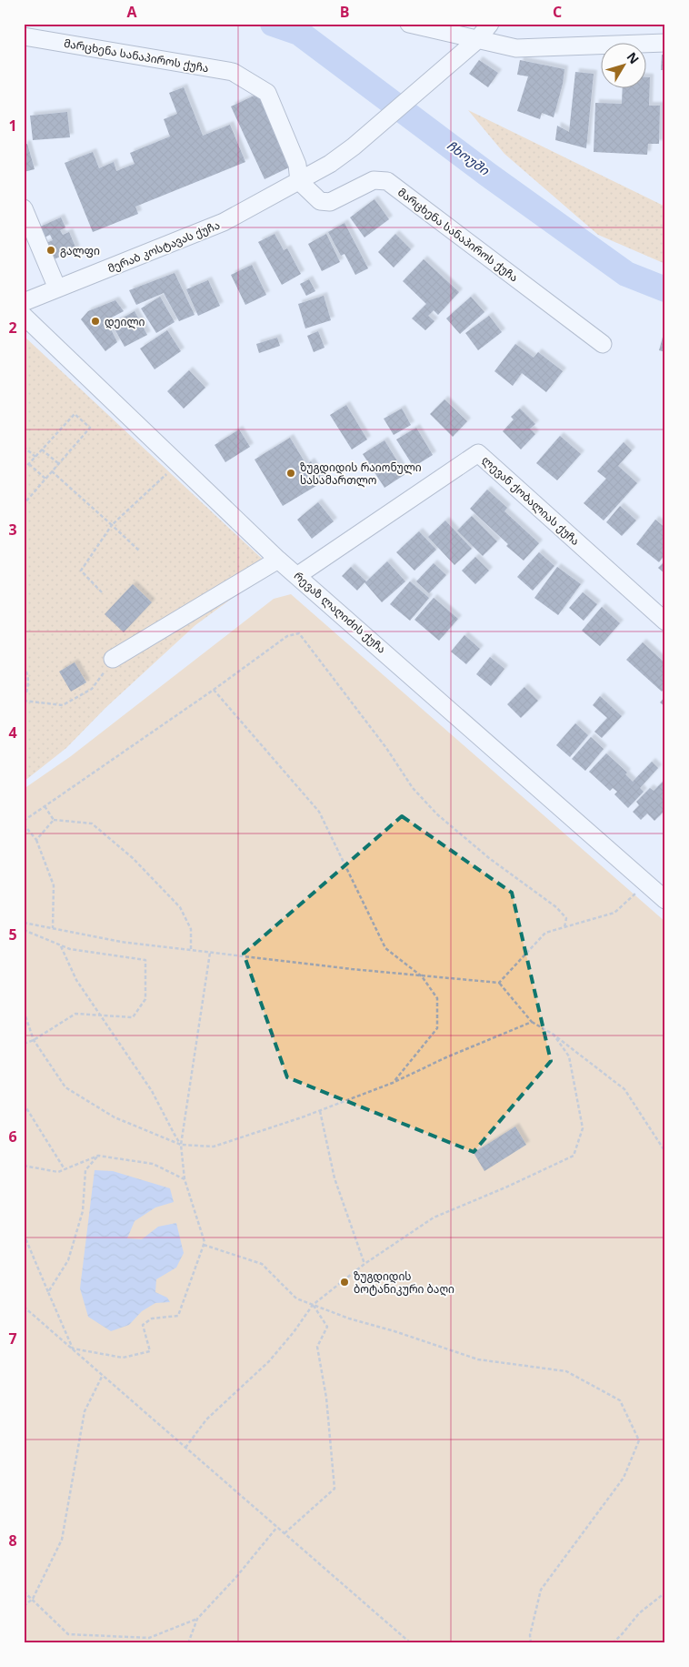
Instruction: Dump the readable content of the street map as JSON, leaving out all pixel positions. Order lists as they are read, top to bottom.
{
  "streets": {
    "street": [
      "მარცხენა სანაპიროს ქუჩა",
      "მერაბ კოსტავას ქუჩა",
      "ლევან ქობალიას ქუჩა",
      "რევაზ ლაღიძის ქუჩა"
    ]
  },
  "crossings": [
    ["მარცხენა სანაპიროს ქუჩა", "მერაბ კოსტავას ქუჩა"],
    ["ლევან ქობალიას ქუჩა", "რევაზ ლაღიძის ქუჩა"]
  ],
  "water": ["ჩხოუში"],
  "places": [
    "გალფი",
    "დეილი",
    "ზუგდიდის რაიონული სასამართლო",
    "ზუგდიდის ბოტანიკური ბაღი"
  ],
  "north": "top right",
  "grid": {
    "columns": ["A", "B", "C"],
    "rows": [
      "1",
      "2",
      "3",
      "4",
      "5",
      "6",
      "7",
      "8"
    ]
  }
}
